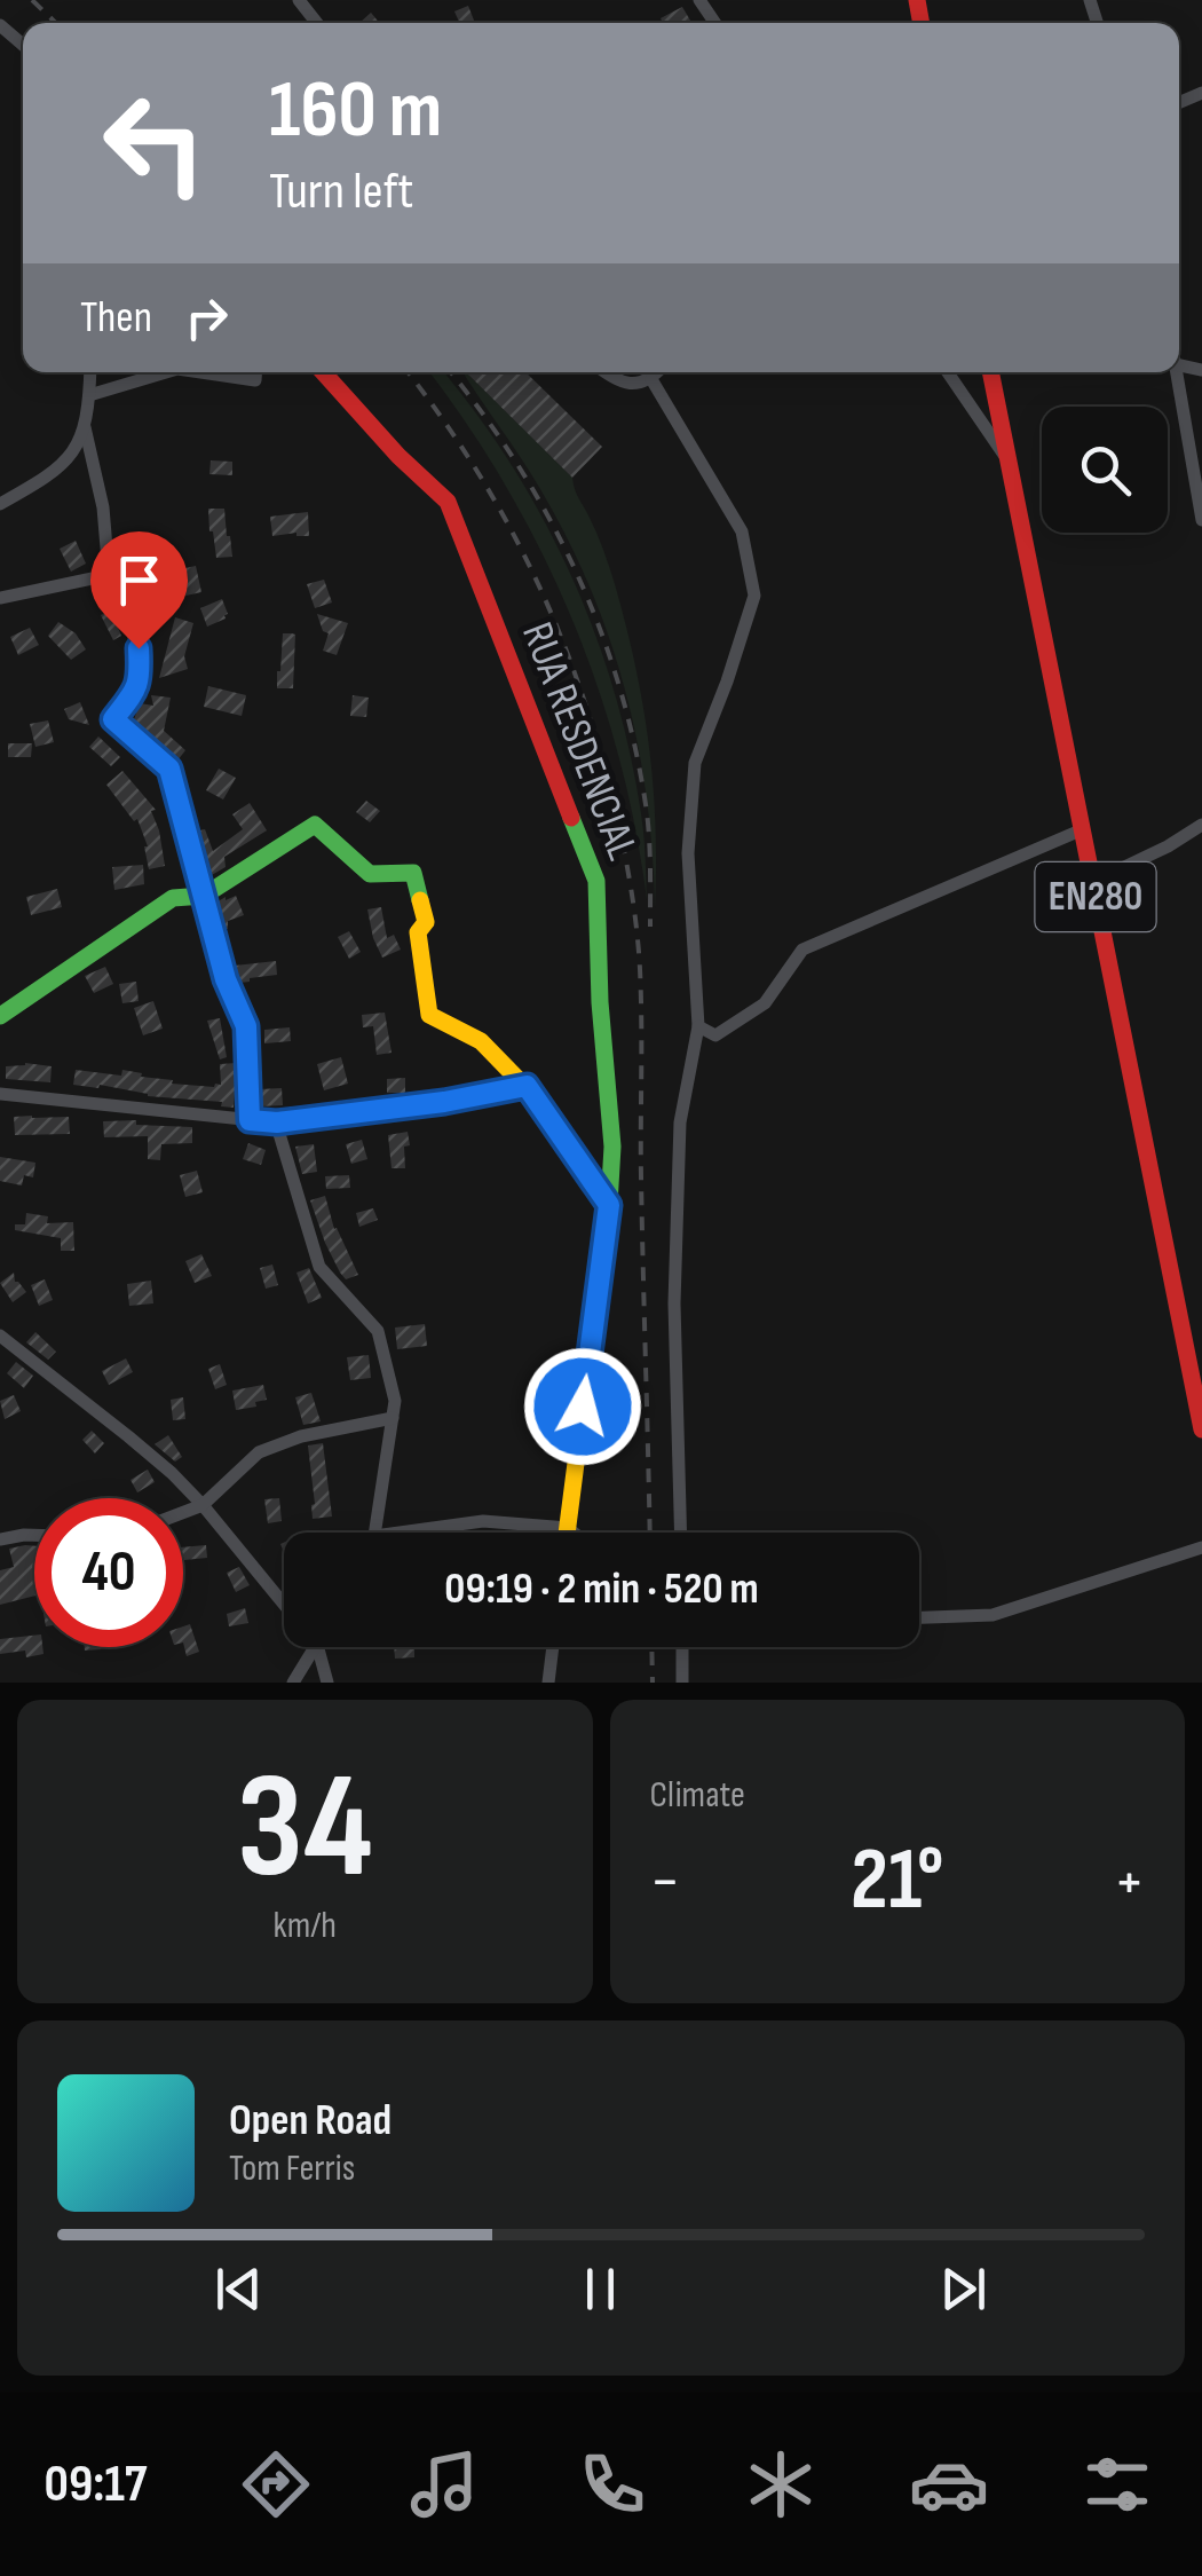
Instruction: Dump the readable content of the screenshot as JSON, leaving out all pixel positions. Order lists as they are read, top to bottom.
{
  "streets": {
    "street": ["RUA RESDENCIAL", "EN280"]
  },
  "page": {
    "turn": ["160 m", "Turn left"],
    "then": "Then",
    "limit": "40",
    "trip": "09:19 · 2 min · 520 m",
    "tile": [
      ["34", "km/h"],
      "Climate"
    ],
    "heat": ["−", "21°", "+"],
    "song": ["Open Road", "Tom Ferris"],
    "tabs": "09:17"
  }
}
